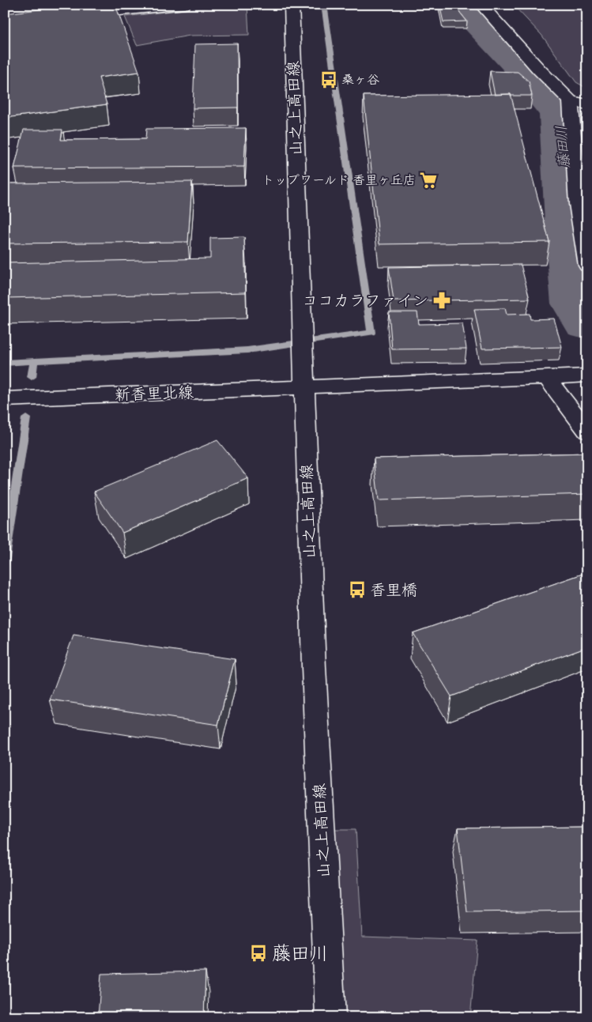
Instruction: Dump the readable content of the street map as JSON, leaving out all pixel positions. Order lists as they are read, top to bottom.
{
  "streets": {
    "street": ["山之上高田線", "新香里北線"]
  },
  "crossings": [
    ["山之上高田線", "新香里北線"]
  ],
  "water": ["藤田川"],
  "places": {
    "bus stop": ["桑ヶ谷", "香里橋", "藤田川"],
    "supermarket": ["トップワールド 香里ヶ丘店"],
    "pharmacy": ["ココカラファイン"]
  }
}
